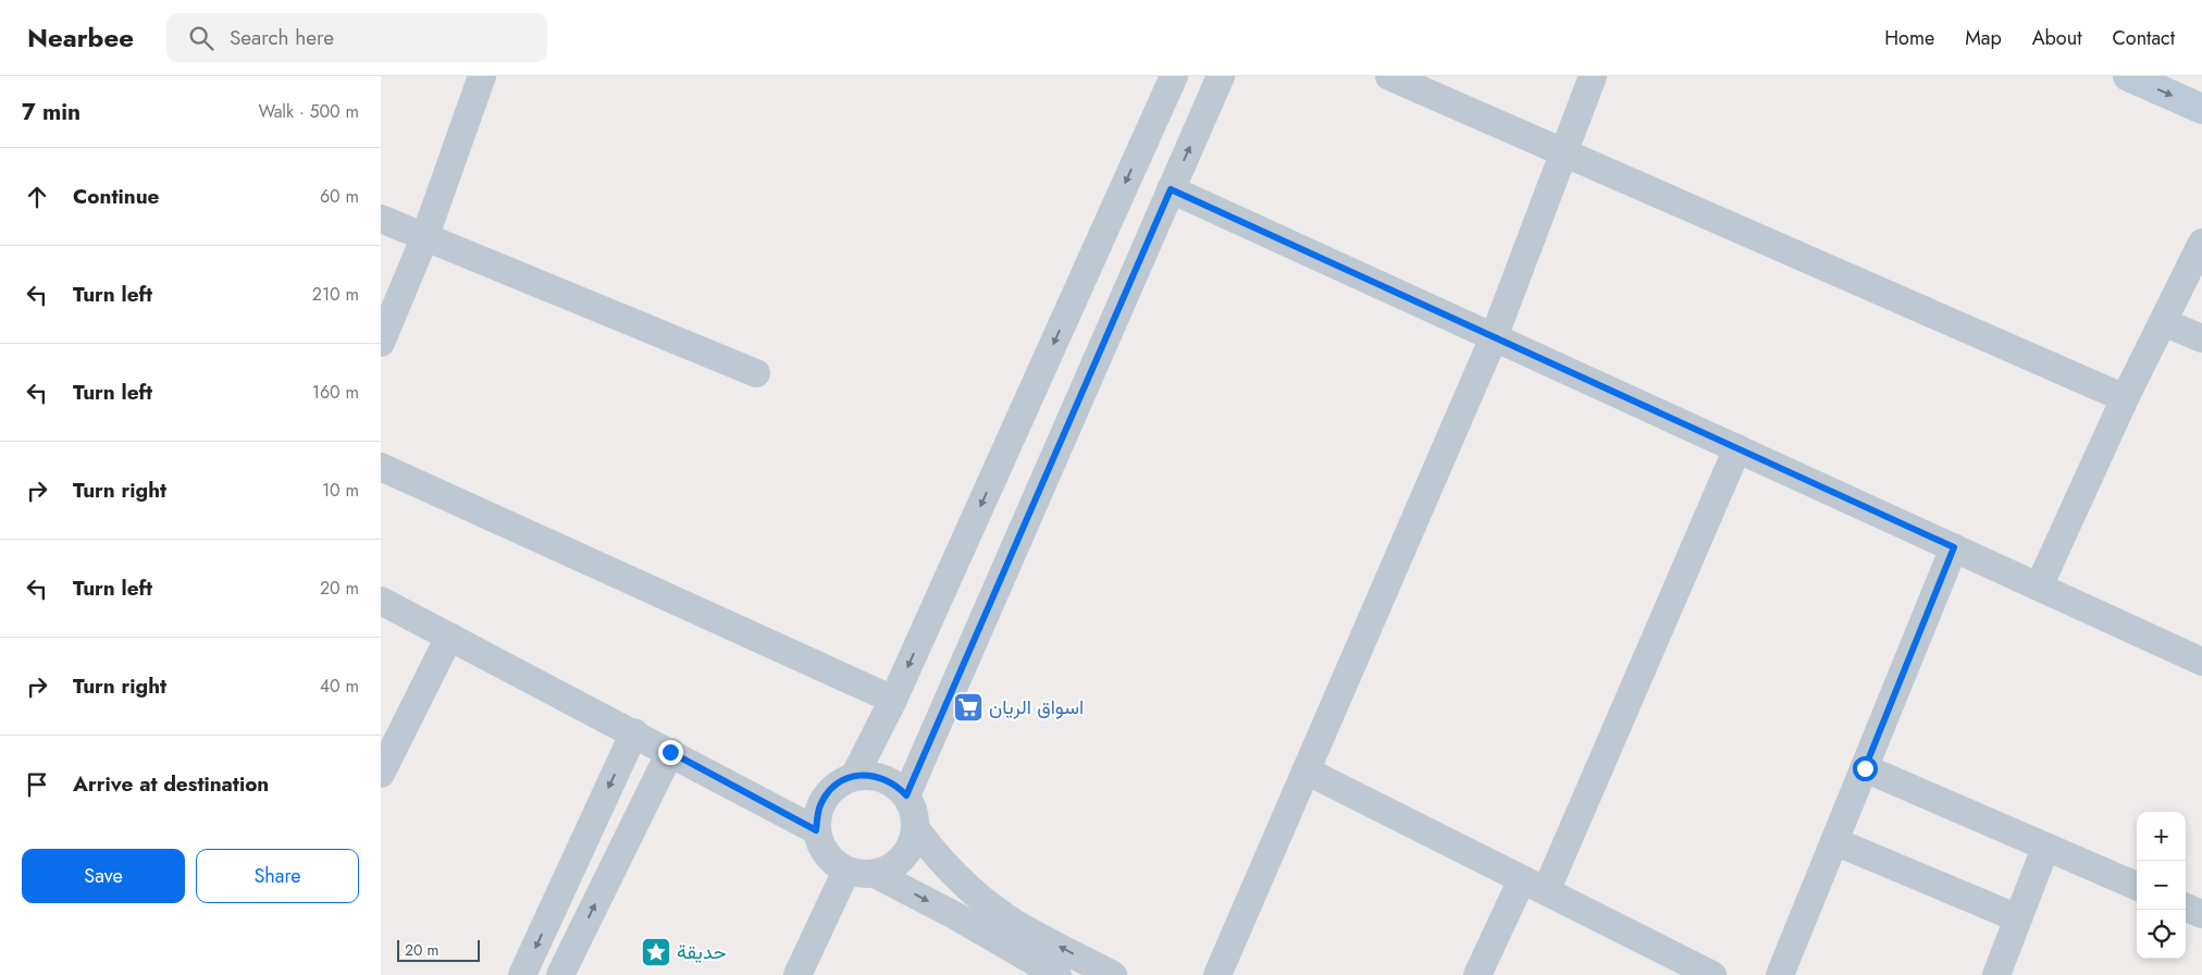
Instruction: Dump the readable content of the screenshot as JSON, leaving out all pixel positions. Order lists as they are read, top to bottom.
{
  "places": {
    "supermarket": ["اسواق الريان"],
    "place": ["حديقة"]
  },
  "scale_bar": "20 m",
  "page": {
    "header": "Nearbee",
    "search": "Search here",
    "nav": [
      "Home",
      "Map",
      "About",
      "Contact"
    ],
    "heading": ["7 min", "Walk · 500 m"],
    "list": [
      ["Continue", "60 m"],
      ["Turn left", "210 m"],
      ["Turn left", "160 m"],
      ["Turn right", "10 m"],
      ["Turn left", "20 m"],
      ["Turn right", "40 m"],
      "Arrive at destination"
    ],
    "map_buttons": ["+", "−"],
    "buttons": ["Save", "Share"],
    "scale": "20 m"
  }
}
